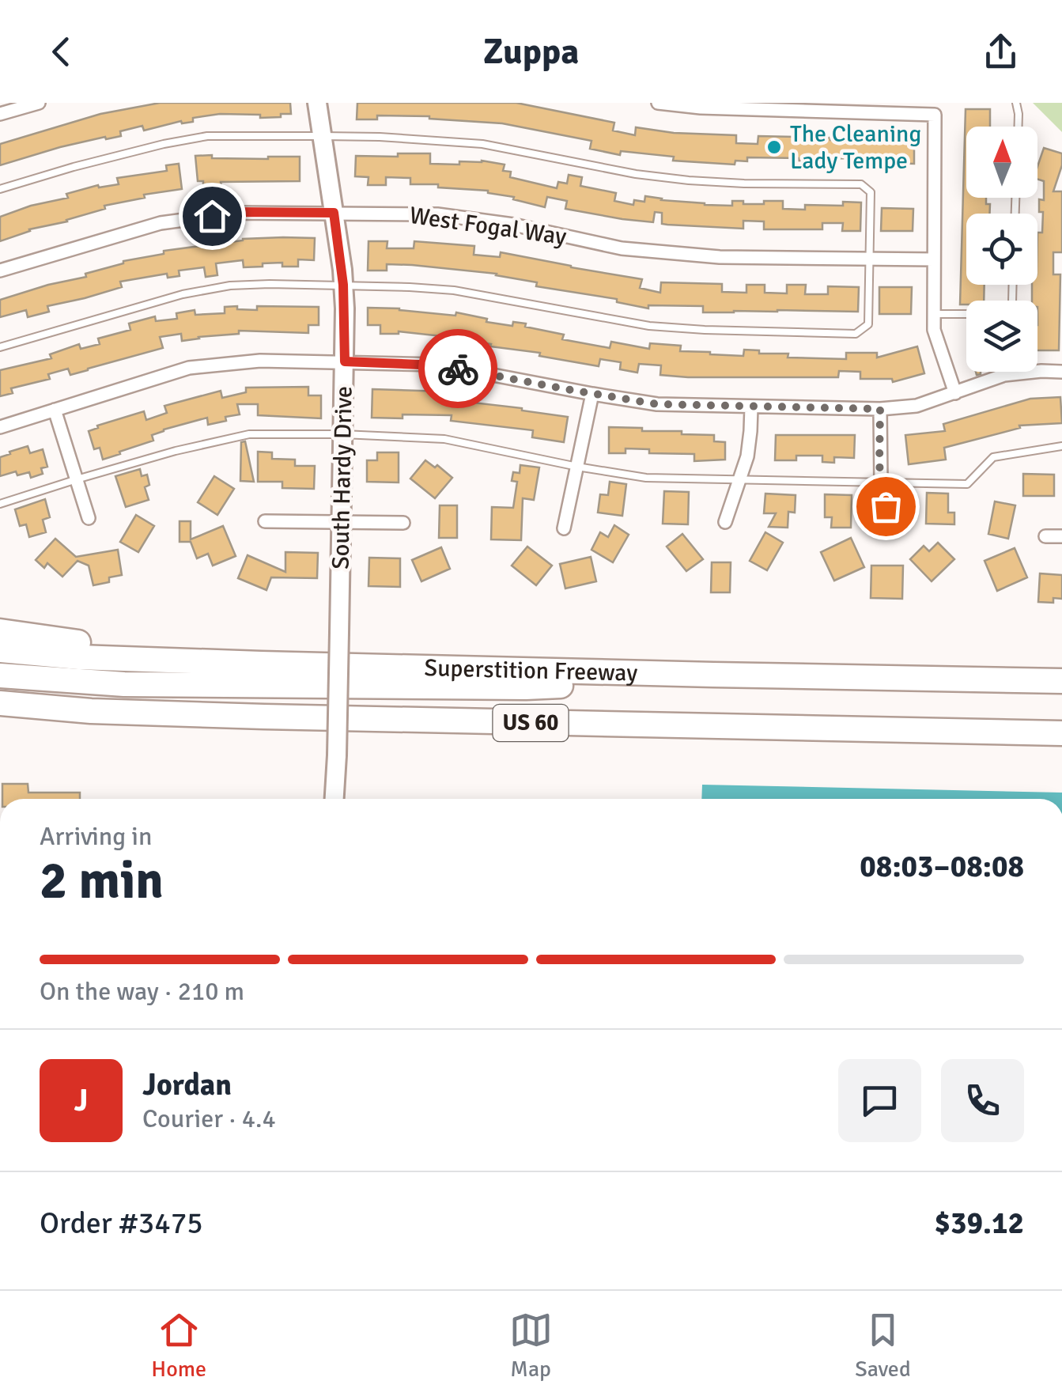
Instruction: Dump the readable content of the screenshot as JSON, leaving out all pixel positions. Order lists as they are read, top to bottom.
{
  "streets": {
    "highway": ["Superstition Freeway", "US 60"],
    "street": ["West Fogal Way", "South Hardy Drive"]
  },
  "crossings": [
    ["West Fogal Way", "South Hardy Drive"]
  ],
  "places": ["The Cleaning Lady Tempe"],
  "north": "top",
  "page": {
    "header": "Zuppa",
    "heading": ["2 min", "Arriving in", "08:03–08:08"],
    "panel": [
      "Jordan",
      "Courier · 4.4",
      "Order #3475",
      "$39.12"
    ],
    "bar": "On the way · 210 m",
    "round": "J",
    "tabs": ["Home", "Map", "Saved"]
  }
}
